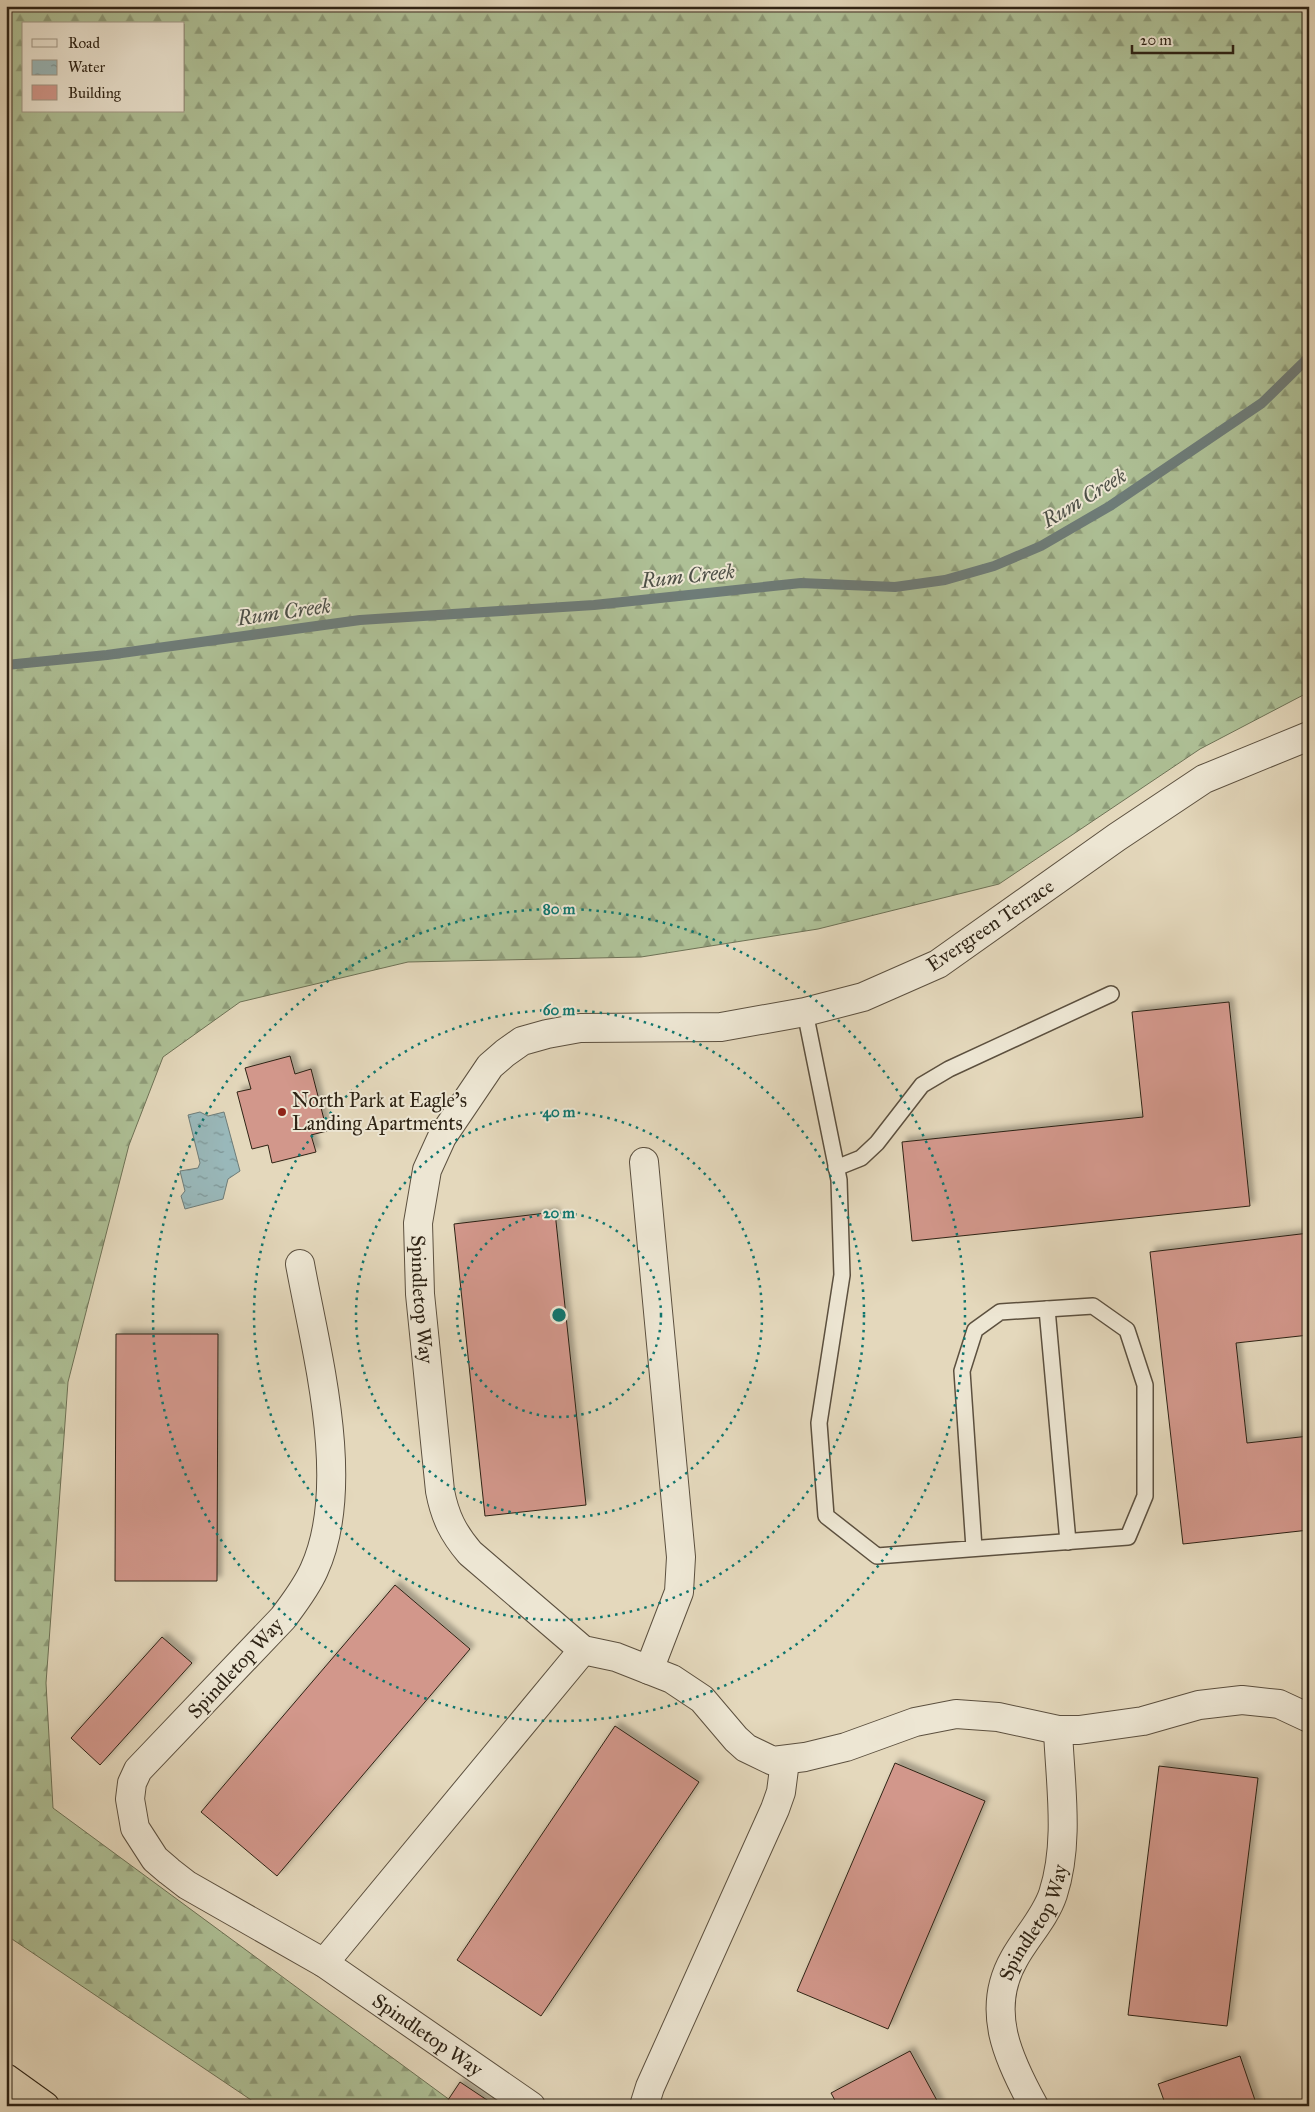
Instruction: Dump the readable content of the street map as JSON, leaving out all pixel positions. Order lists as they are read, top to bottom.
{
  "streets": {
    "street": ["Evergreen Terrace", "Spindletop Way"]
  },
  "crossings": [
    ["Evergreen Terrace", "Spindletop Way"]
  ],
  "water": ["Rum Creek"],
  "places": ["North Park at Eagle's Landing Apartments"],
  "legend": ["Road", "Water", "Building"],
  "scale_bar": "20 m",
  "rings": [
    "80 m",
    "60 m",
    "40 m",
    "20 m"
  ]
}
